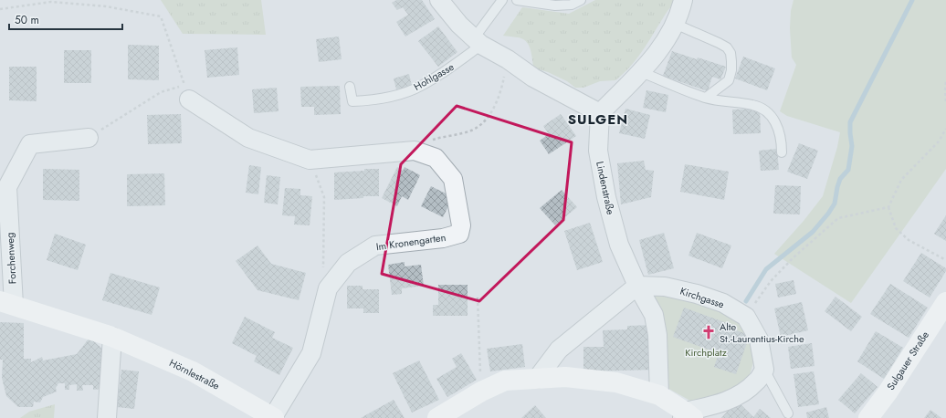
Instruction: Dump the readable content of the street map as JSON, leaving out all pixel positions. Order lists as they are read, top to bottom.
{
  "streets": {
    "street": [
      "Lindenstraße",
      "Im Kronengarten",
      "Forchenweg",
      "Kirchgasse",
      "Sulgauer Straße",
      "Hörnlestraße"
    ],
    "lane": ["Hohlgasse"]
  },
  "crossings": [
    ["Lindenstraße", "Kirchgasse"],
    ["Im Kronengarten", "Hörnlestraße"],
    ["Forchenweg", "Hörnlestraße"]
  ],
  "districts": ["SULGEN"],
  "parks": ["Kirchplatz"],
  "places": {
    "church": ["Alte St.-Laurentius-Kirche"]
  },
  "scale_bar": "50 m"
}
